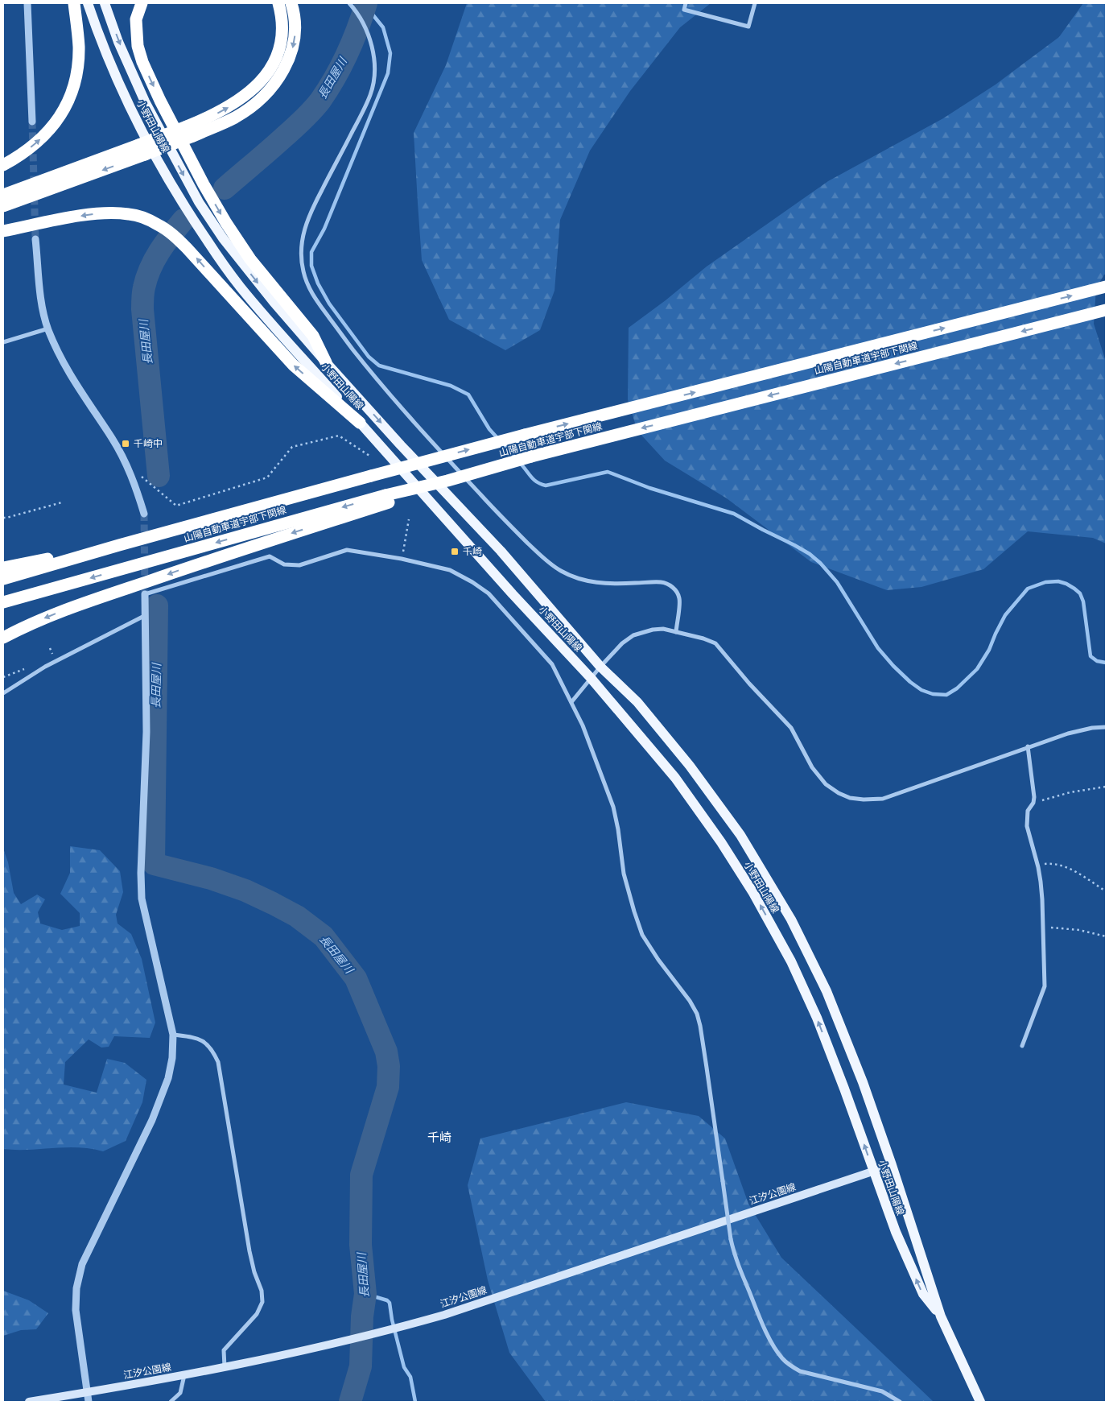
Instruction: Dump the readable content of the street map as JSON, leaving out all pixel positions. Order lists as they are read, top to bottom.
{
  "streets": {
    "highway": ["山陽自動車道宇部下関線"],
    "main road": ["小野田山陽線", "江汐公園線"]
  },
  "crossings": [
    ["小野田山陽線", "江汐公園線"]
  ],
  "districts": ["千崎"],
  "water": ["長田屋川"],
  "places": {
    "transit": ["千崎中", "千崎"]
  }
}
